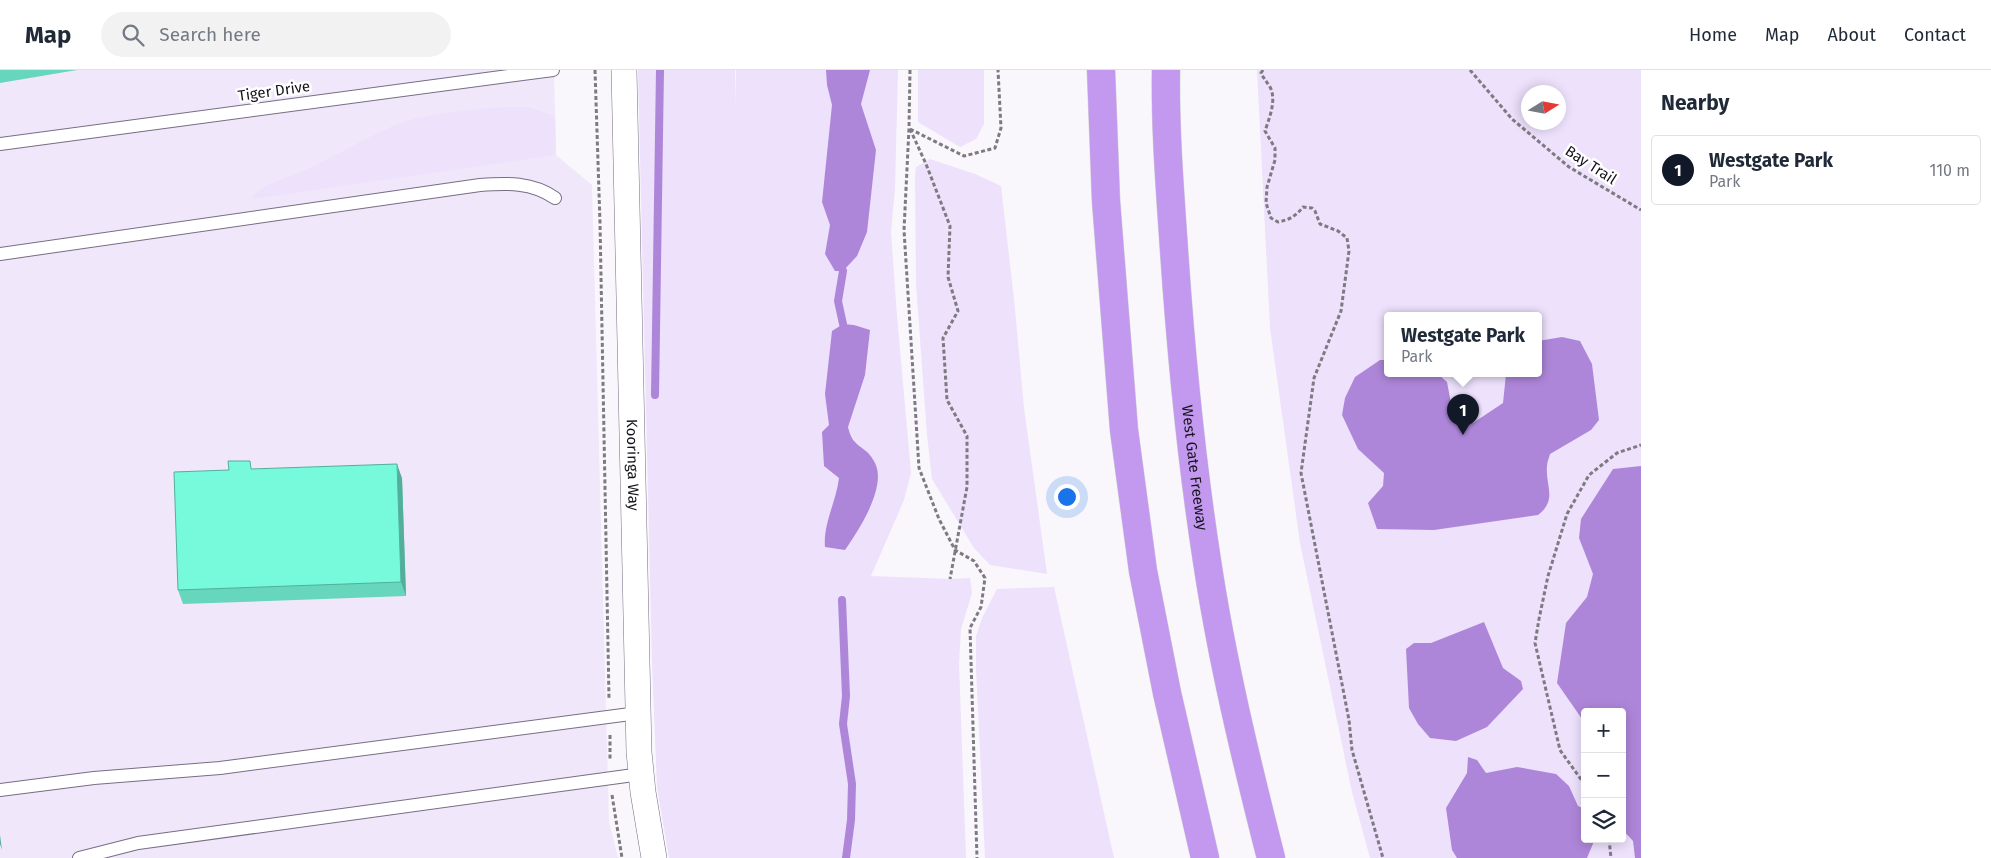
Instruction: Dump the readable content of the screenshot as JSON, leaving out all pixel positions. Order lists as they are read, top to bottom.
{
  "streets": {
    "highway": ["West Gate Freeway"],
    "street": ["Kooringa Way"],
    "lane": ["Tiger Drive"],
    "path": ["Bay Trail"]
  },
  "north": "right",
  "page": {
    "header": "Map",
    "search": "Search here",
    "nav": [
      "Home",
      "Map",
      "About",
      "Contact"
    ],
    "heading": "Nearby",
    "list": [
      {
        "mark": "1",
        "name": "Westgate Park",
        "note": "Park",
        "value": "110 m"
      }
    ],
    "popup": ["Westgate Park", "Park"],
    "pins": "1",
    "map_buttons": ["+", "−"]
  }
}
